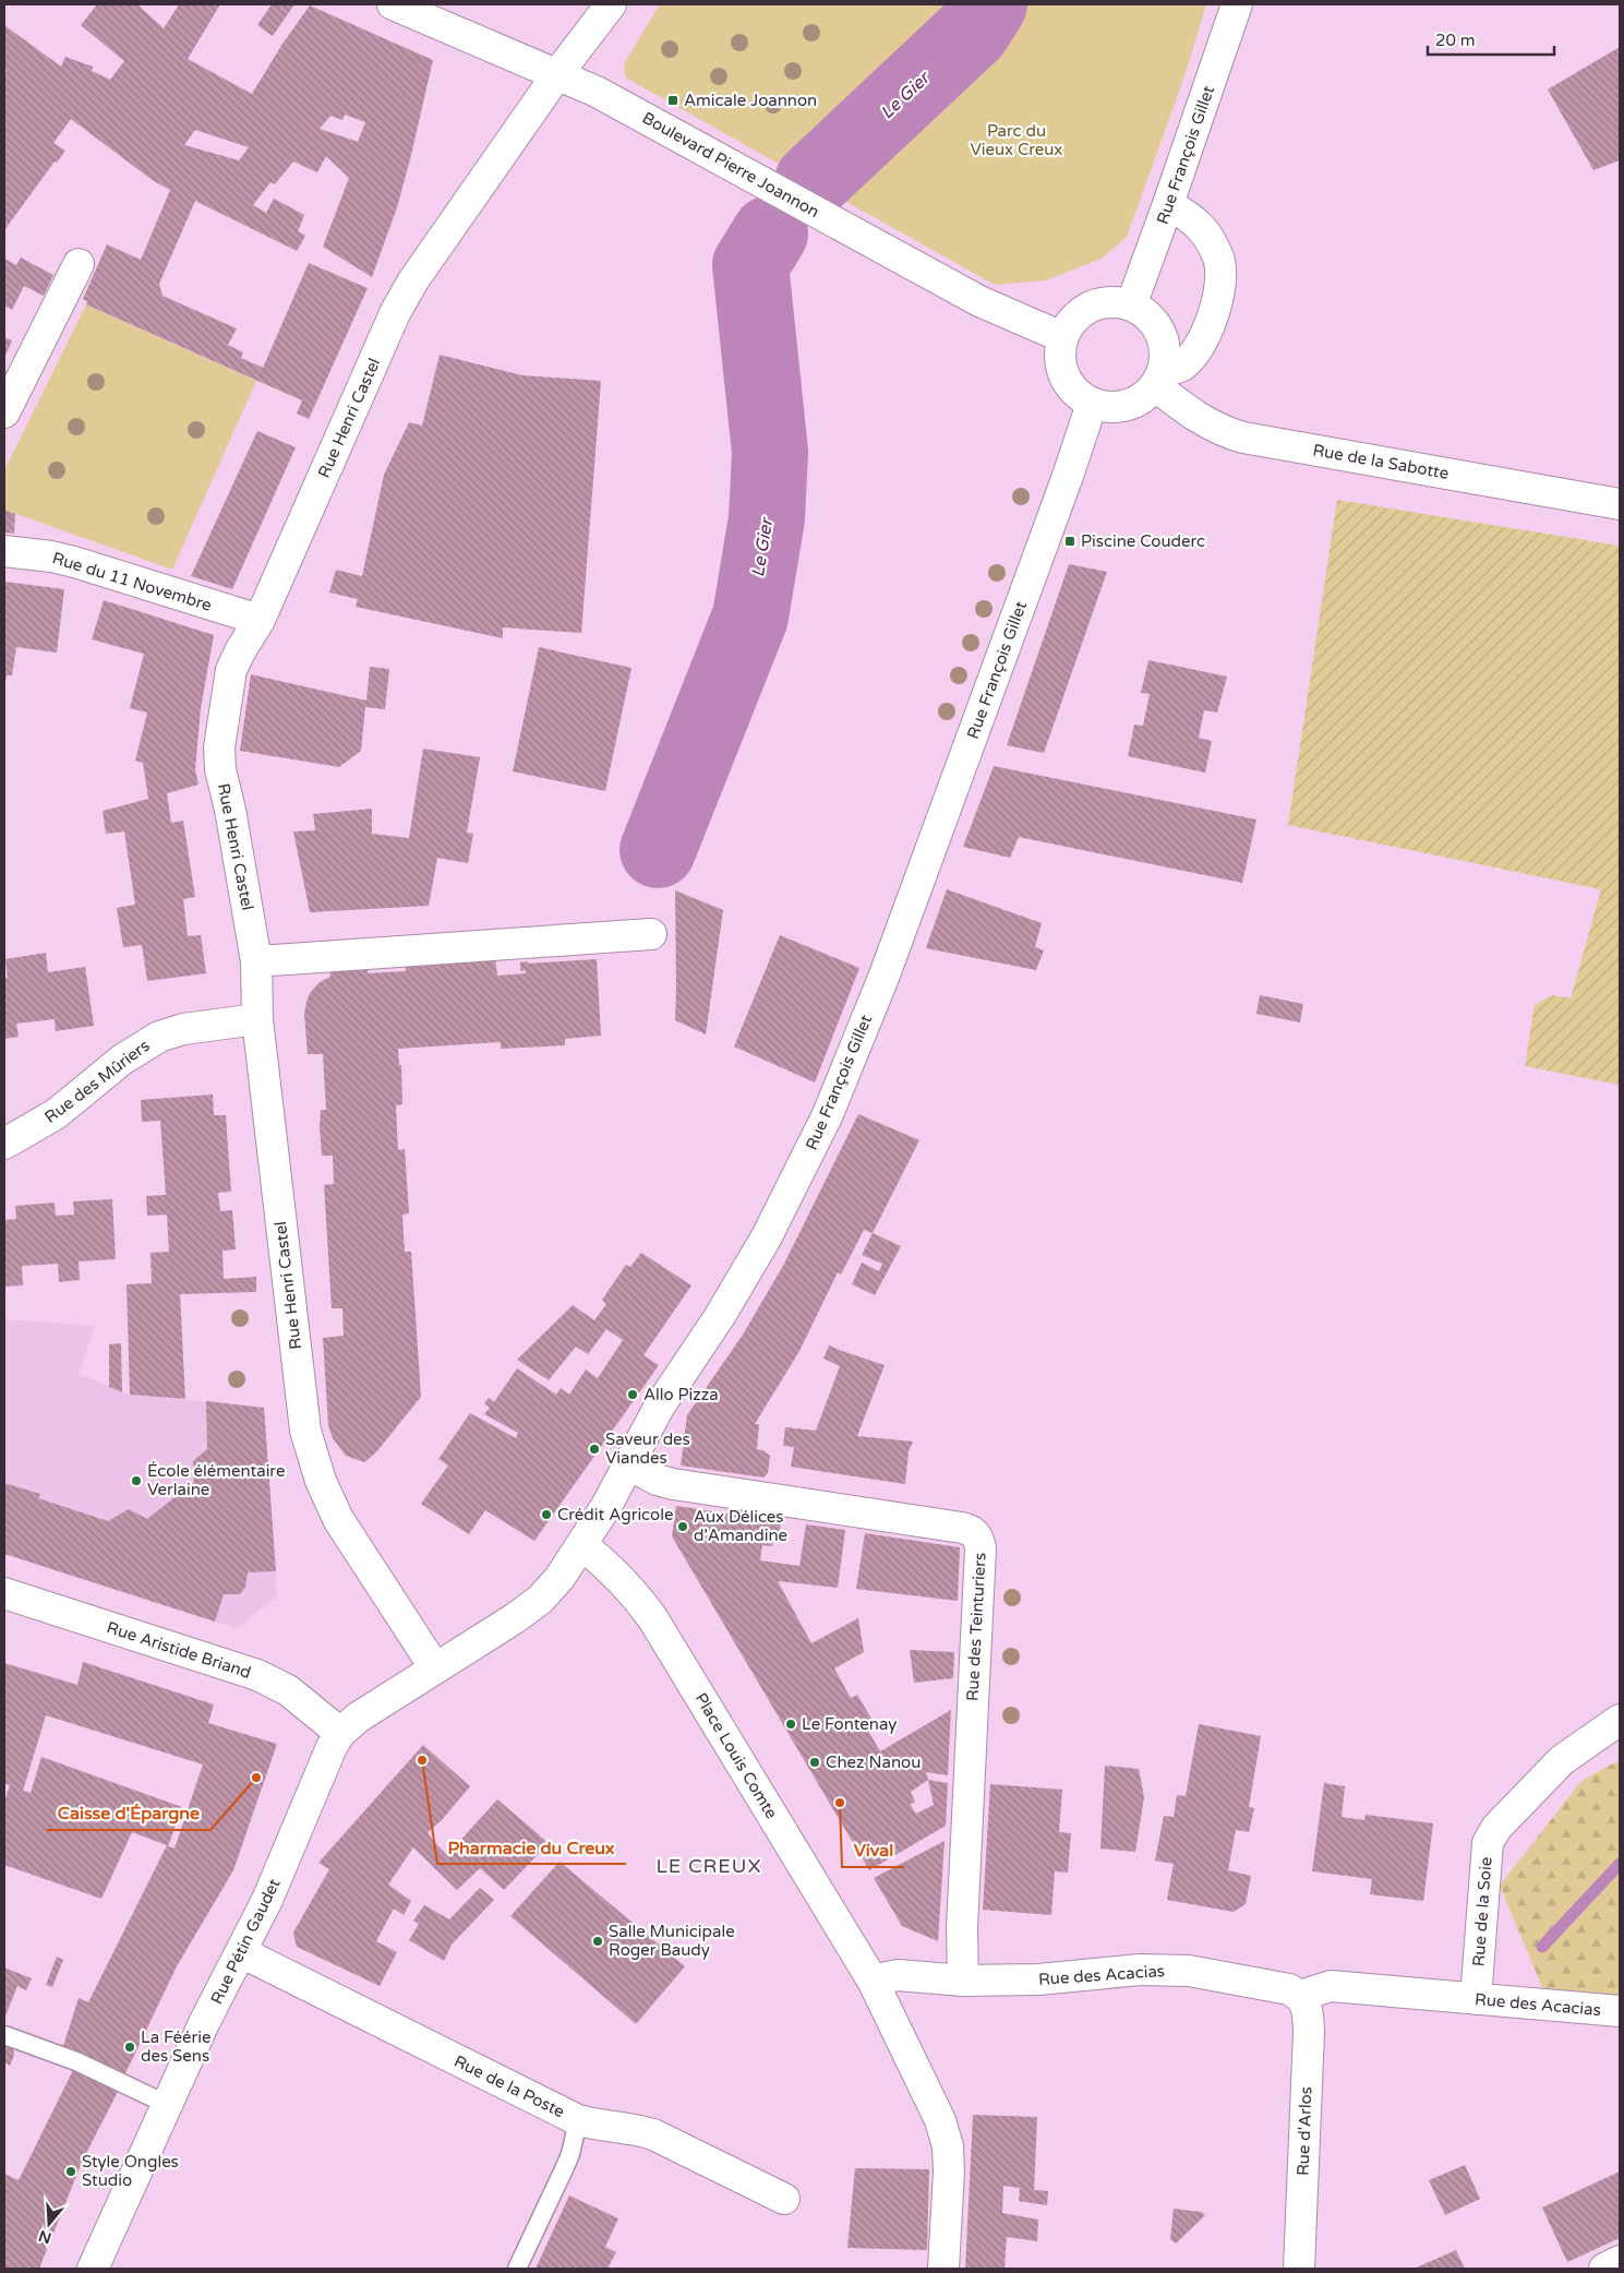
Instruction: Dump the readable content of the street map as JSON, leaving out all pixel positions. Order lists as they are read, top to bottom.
{
  "streets": {
    "street": [
      "Rue François Gillet",
      "Boulevard Pierre Joannon",
      "Rue Henri Castel",
      "Rue de la Sabotte",
      "Rue du 11 Novembre",
      "Rue des Mûriers",
      "Rue des Teinturiers",
      "Rue Aristide Briand",
      "Place Louis Comte",
      "Rue de la Soie",
      "Rue Pétin Gaudet",
      "Rue des Acacias",
      "Rue de la Poste",
      "Rue d'Arlos"
    ]
  },
  "crossings": [
    ["Rue François Gillet", "Boulevard Pierre Joannon"],
    ["Rue François Gillet", "Rue Henri Castel"],
    ["Rue François Gillet", "Rue de la Sabotte"],
    ["Rue François Gillet", "Rue des Teinturiers"],
    ["Rue François Gillet", "Rue Aristide Briand"],
    ["Rue François Gillet", "Place Louis Comte"],
    ["Rue François Gillet", "Rue Pétin Gaudet"],
    ["Boulevard Pierre Joannon", "Rue Henri Castel"],
    ["Boulevard Pierre Joannon", "Rue de la Sabotte"],
    ["Rue Henri Castel", "Rue du 11 Novembre"],
    ["Rue Henri Castel", "Rue des Mûriers"],
    ["Rue des Teinturiers", "Rue des Acacias"],
    ["Rue Aristide Briand", "Rue Pétin Gaudet"],
    ["Place Louis Comte", "Rue des Acacias"],
    ["Rue de la Soie", "Rue des Acacias"],
    ["Rue Pétin Gaudet", "Rue de la Poste"],
    ["Rue des Acacias", "Rue d'Arlos"]
  ],
  "districts": ["LE CREUX"],
  "water": ["Le Gier"],
  "parks": ["Parc du Vieux Creux"],
  "places": {
    "transit": ["Amicale Joannon", "Piscine Couderc"],
    "other": [
      "Allo Pizza",
      "Saveur des Viandes",
      "École élémentaire Verlaine",
      "Crédit Agricole",
      "Aux Délices d'Amandine",
      "Le Fontenay",
      "Pharmacie du Creux",
      "Chez Nanou",
      "Caisse d'Épargne",
      "Vival",
      "Salle Municipale Roger Baudy",
      "La Féérie des Sens",
      "Style Ongles Studio"
    ]
  },
  "scale_bar": "20 m",
  "north": "bottom"
}
